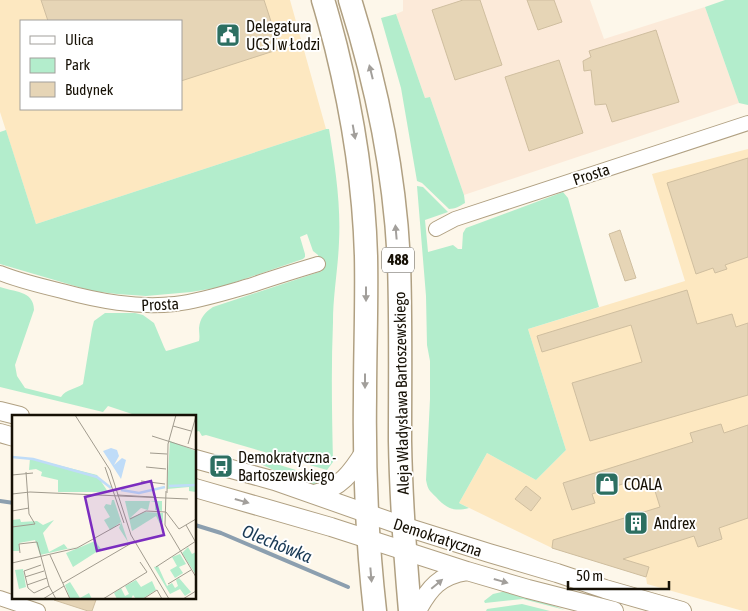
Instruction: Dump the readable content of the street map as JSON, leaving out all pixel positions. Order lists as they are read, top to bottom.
{
  "streets": {
    "main road": ["488", "Aleja Władysława Bartoszewskiego"],
    "street": ["Prosta", "Demokratyczna"]
  },
  "crossings": [
    ["Aleja Władysława Bartoszewskiego", "Demokratyczna"]
  ],
  "water": ["Olechówka"],
  "places": {
    "public building": ["Delegatura UCS I w Łodzi"],
    "bus stop": ["Demokratyczna - Bartoszewskiego"],
    "shop": ["COALA"],
    "building": ["Andrex"]
  },
  "legend": ["Ulica", "Park", "Budynek"],
  "scale_bar": "50 m"
}
